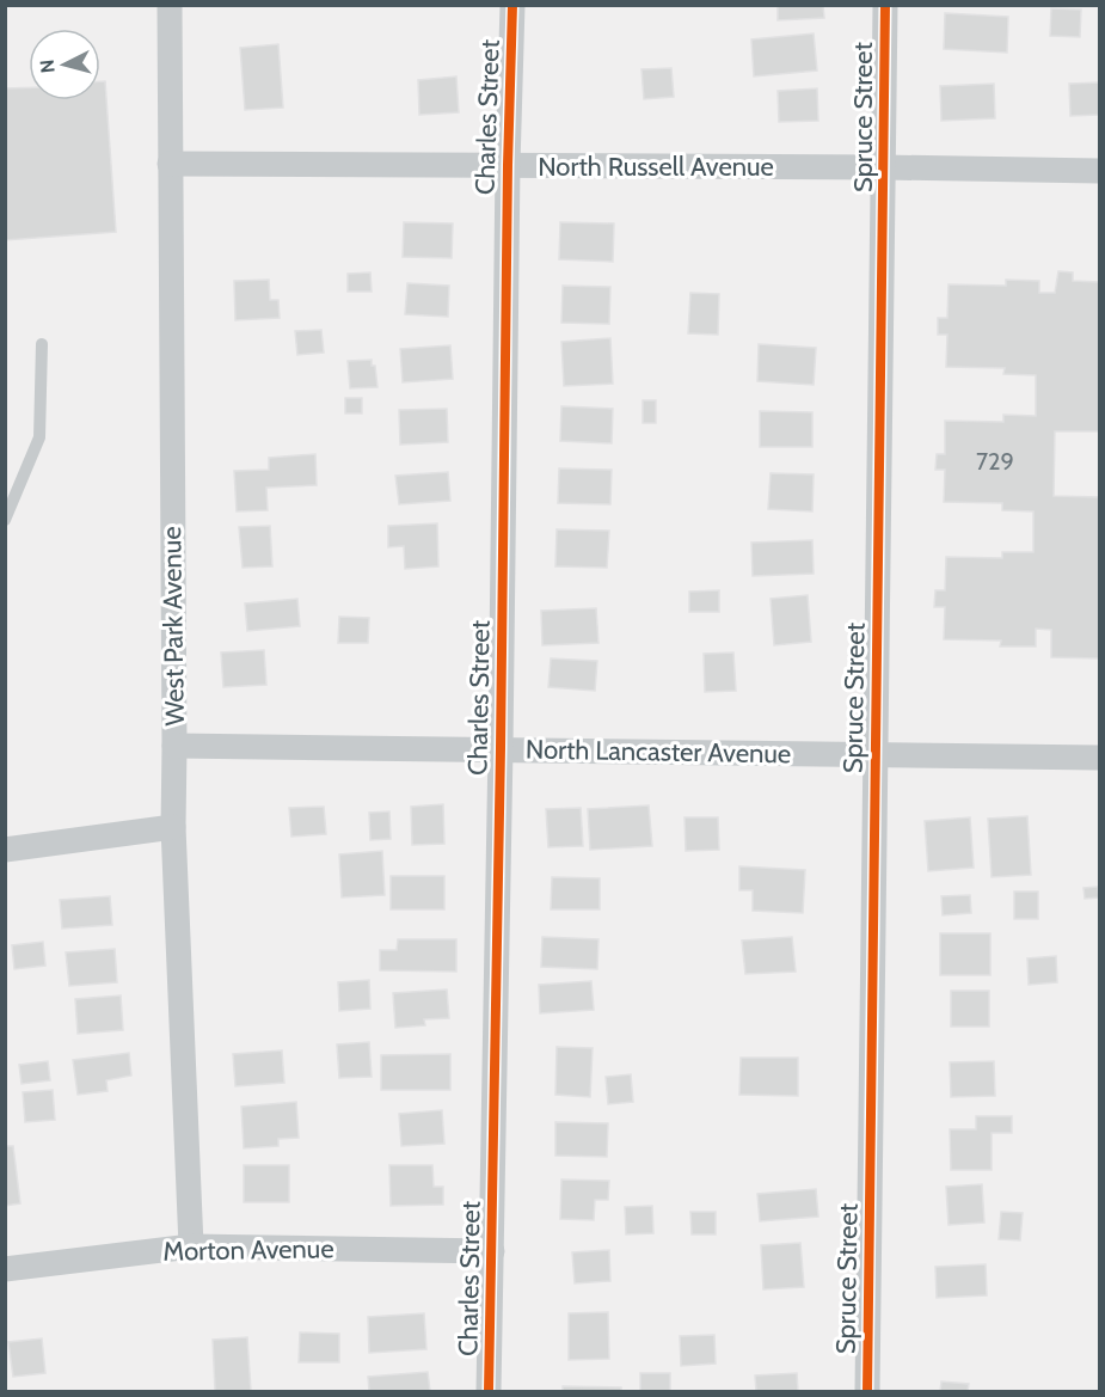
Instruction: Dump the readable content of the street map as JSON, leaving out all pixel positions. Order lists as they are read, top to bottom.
{
  "streets": {
    "street": [
      "Charles Street",
      "Spruce Street",
      "North Russell Avenue",
      "West Park Avenue",
      "North Lancaster Avenue",
      "Morton Avenue"
    ]
  },
  "crossings": [
    ["Charles Street", "North Russell Avenue"],
    ["Charles Street", "North Lancaster Avenue"],
    ["Charles Street", "Morton Avenue"],
    ["Spruce Street", "North Russell Avenue"],
    ["Spruce Street", "North Lancaster Avenue"],
    ["North Russell Avenue", "West Park Avenue"],
    ["West Park Avenue", "North Lancaster Avenue"],
    ["West Park Avenue", "Morton Avenue"]
  ],
  "house_numbers": ["729"],
  "north": "left"
}
